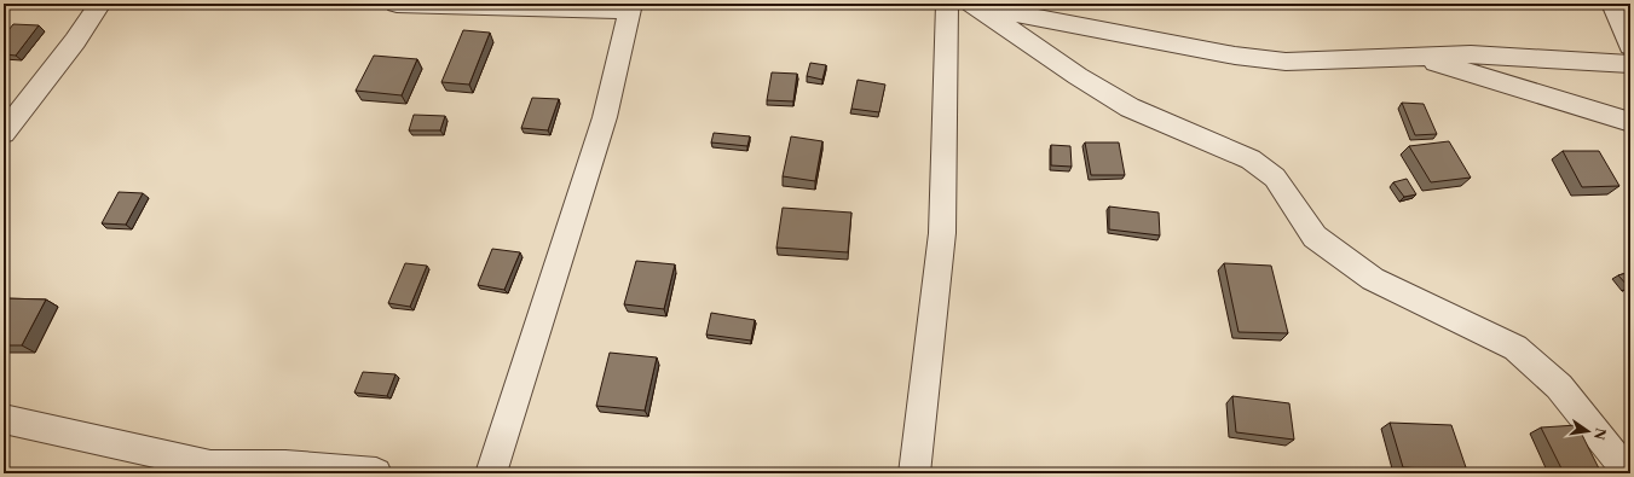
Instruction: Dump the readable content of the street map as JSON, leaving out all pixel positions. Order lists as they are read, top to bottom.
{
  "north": "right"
}
